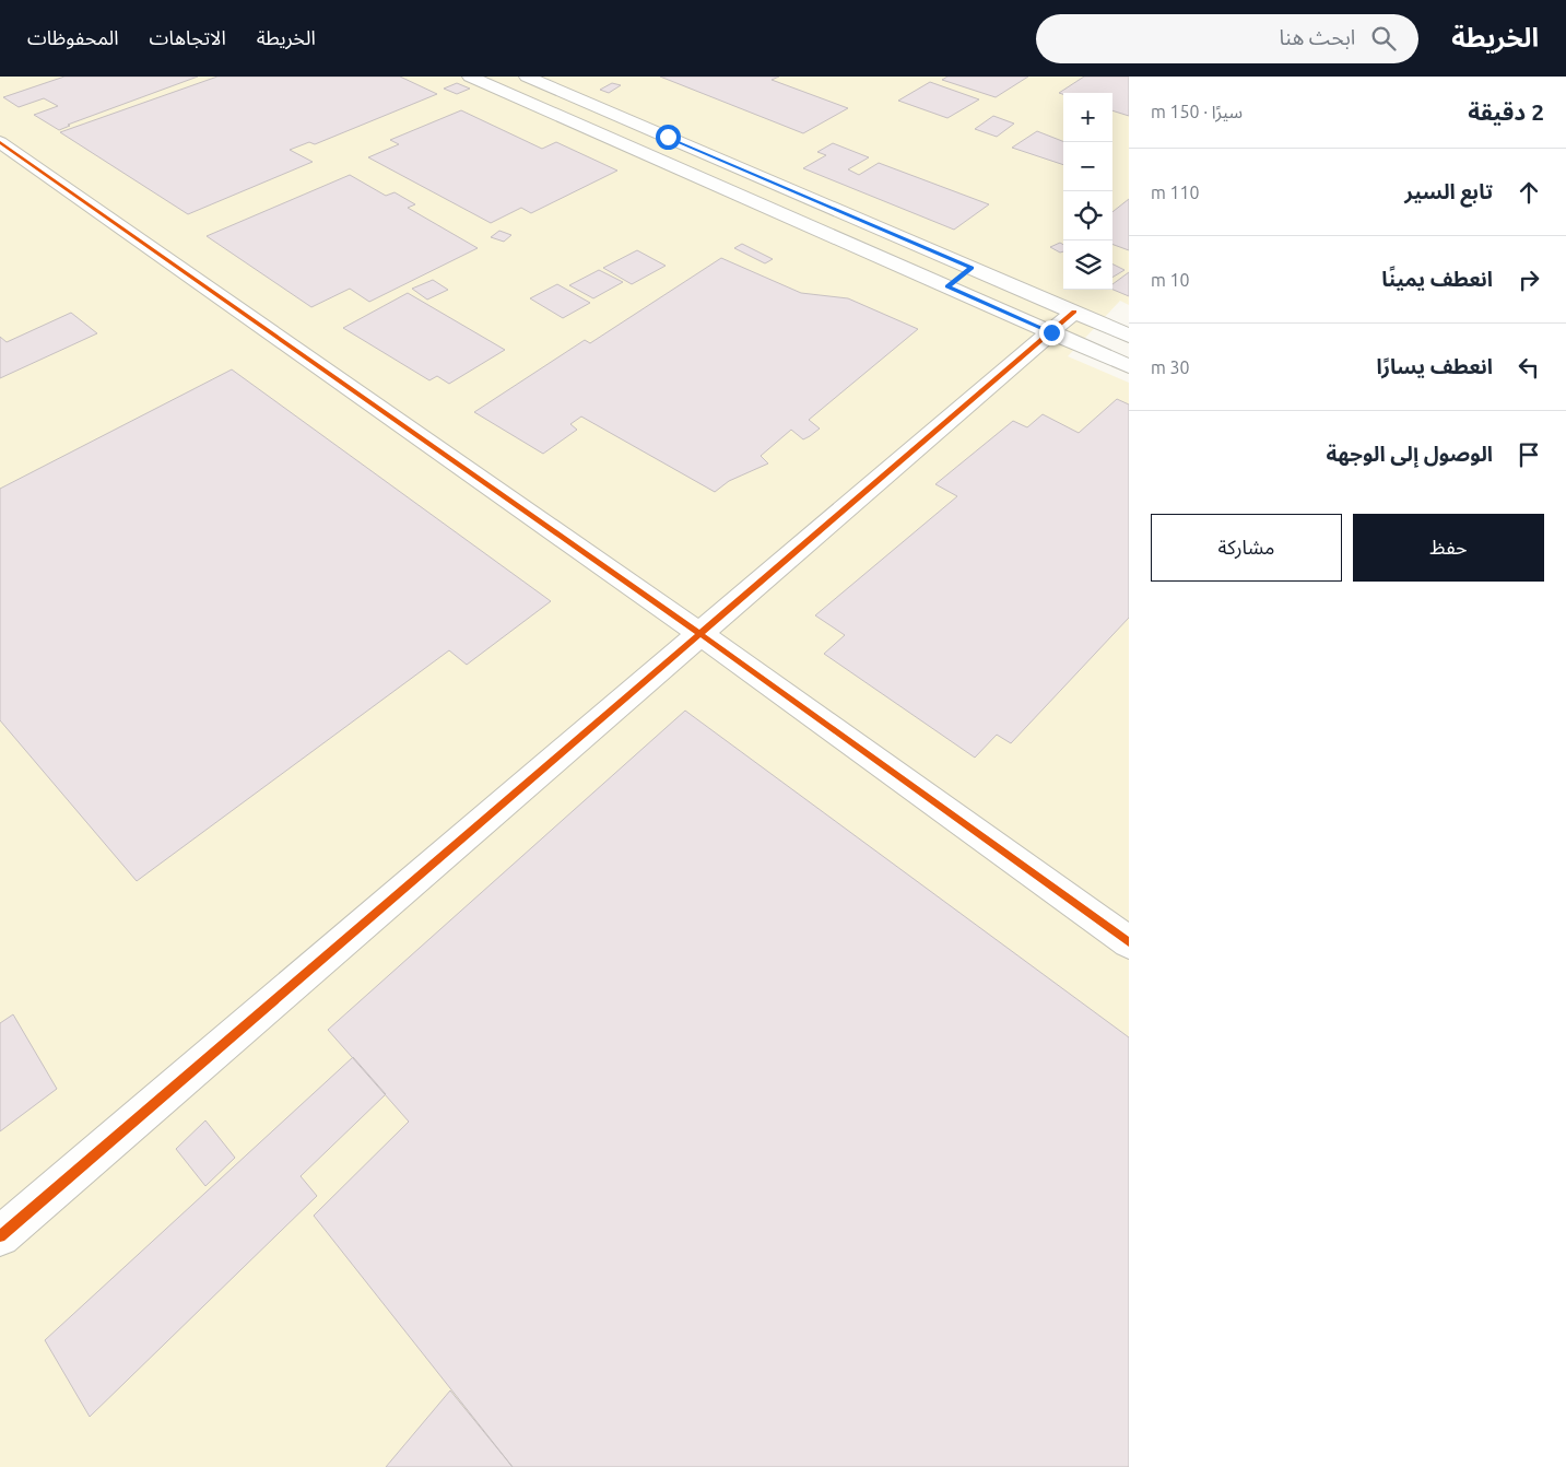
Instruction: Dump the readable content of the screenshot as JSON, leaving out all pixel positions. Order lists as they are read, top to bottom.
{
  "page": {
    "header": "الخريطة",
    "search": "ابحث هنا",
    "nav": ["الخريطة", "الاتجاهات", "المحفوظات"],
    "heading": ["2 دقيقة", "سيرًا · 150 m"],
    "map_buttons": ["+", "−"],
    "list": [
      ["تابع السير", "110 m"],
      ["انعطف يمينًا", "10 m"],
      ["انعطف يسارًا", "30 m"],
      "الوصول إلى الوجهة"
    ],
    "buttons": ["حفظ", "مشاركة"]
  }
}
